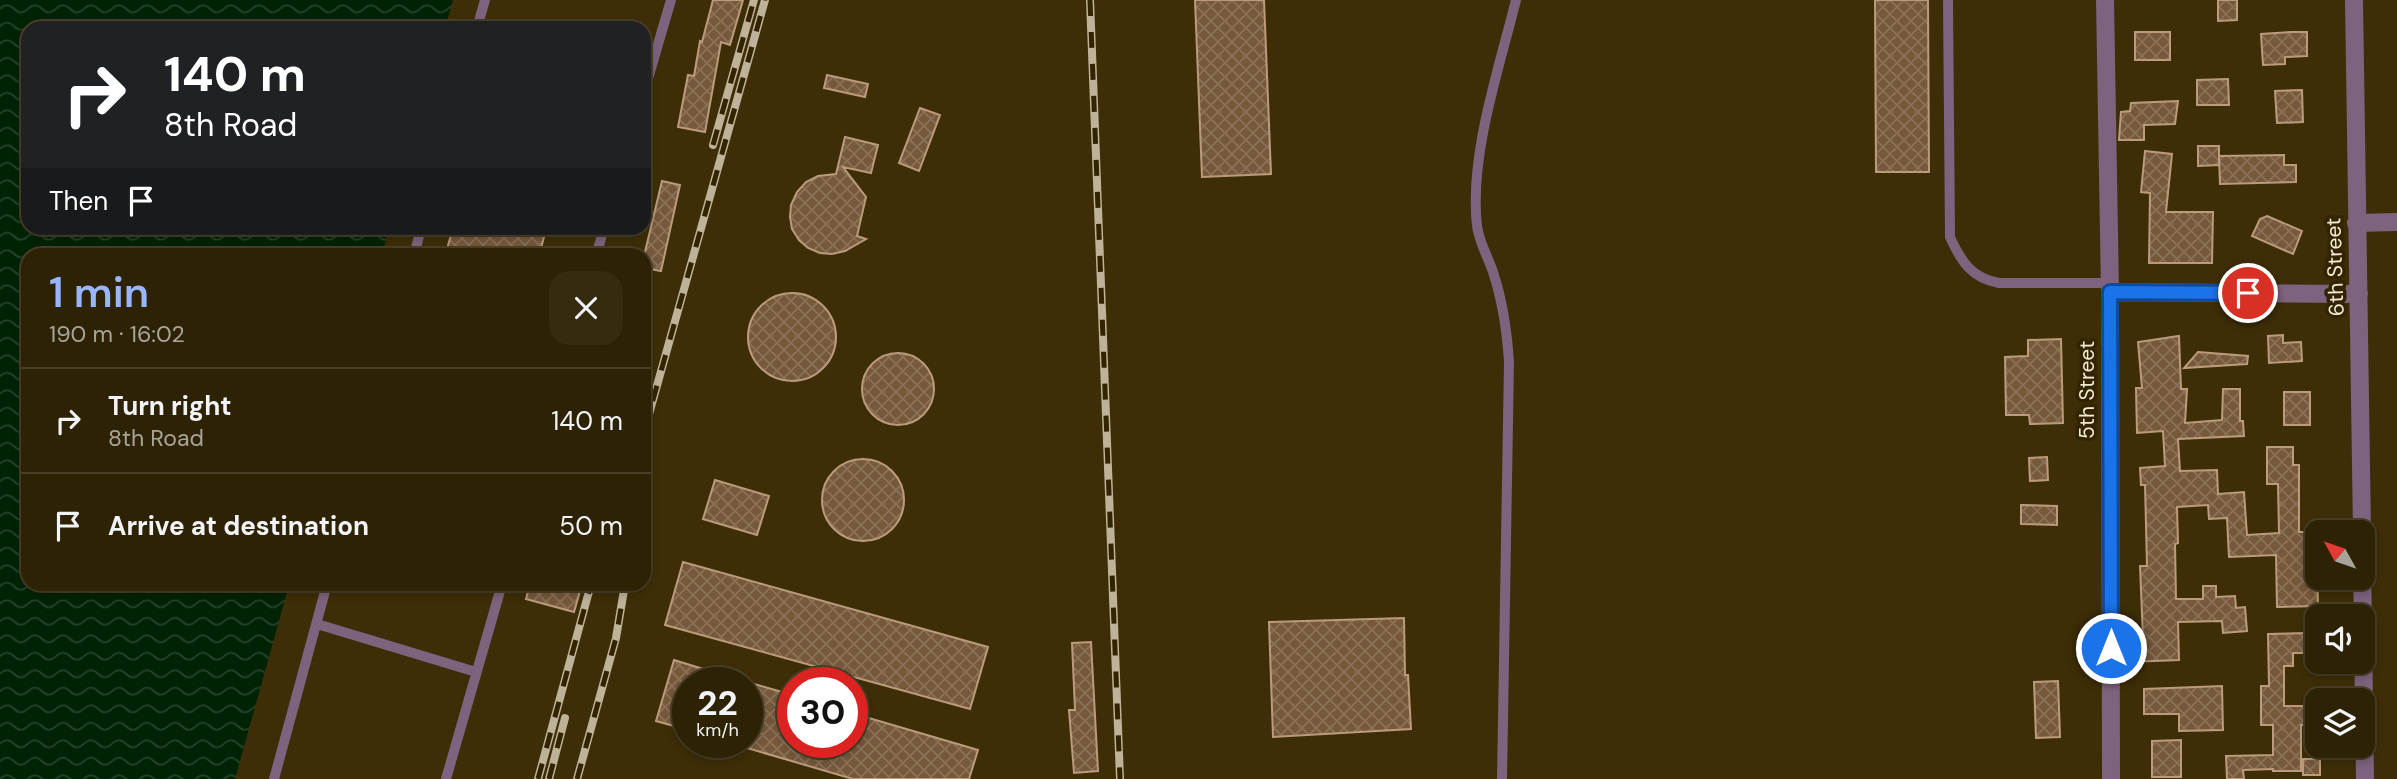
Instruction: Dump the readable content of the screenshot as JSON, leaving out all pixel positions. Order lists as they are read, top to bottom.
{
  "streets": {
    "street": ["6th Street", "5th Street"]
  },
  "north": "top left",
  "page": {
    "turn": ["140 m", "8th Road"],
    "then": "Then",
    "heading": ["1 min", "190 m · 16:02"],
    "list": [
      {
        "name": "Turn right",
        "note": "8th Road",
        "value": "140 m"
      },
      {
        "name": "Arrive at destination",
        "value": "50 m"
      }
    ],
    "speed": "22 km/h",
    "limit": "30"
  }
}
